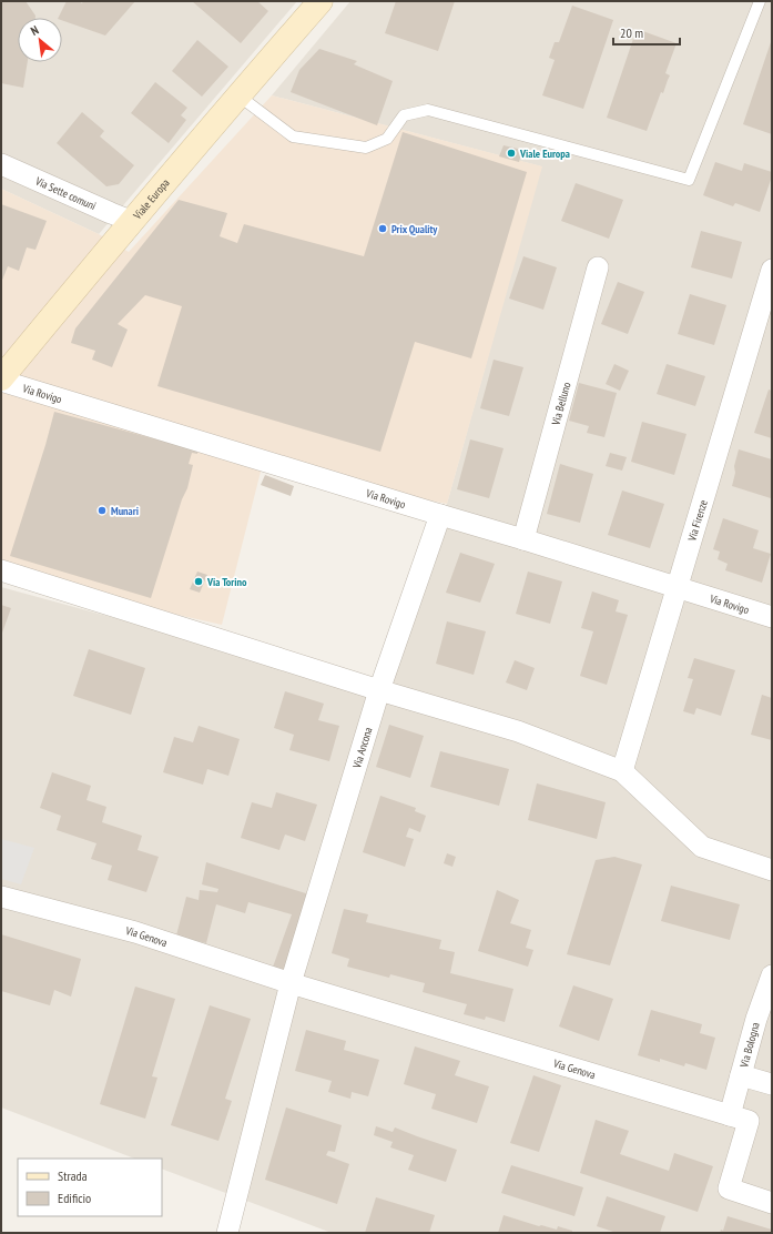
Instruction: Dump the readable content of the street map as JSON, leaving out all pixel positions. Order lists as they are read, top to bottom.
{
  "streets": {
    "street": [
      "Via Sette comuni",
      "Viale Europa",
      "Via Rovigo",
      "Via Belluno",
      "Via Firenze",
      "Via Ancona",
      "Via Genova",
      "Via Bologna"
    ]
  },
  "crossings": [
    ["Via Sette comuni", "Viale Europa"],
    ["Viale Europa", "Via Rovigo"],
    ["Via Rovigo", "Via Belluno"],
    ["Via Rovigo", "Via Firenze"],
    ["Via Rovigo", "Via Ancona"],
    ["Via Ancona", "Via Genova"],
    ["Via Genova", "Via Bologna"]
  ],
  "places": [
    "Viale Europa",
    "Prix Quality",
    "Munari",
    "Via Torino"
  ],
  "legend": ["Strada", "Edificio"],
  "scale_bar": "20 m",
  "north": "top left"
}
